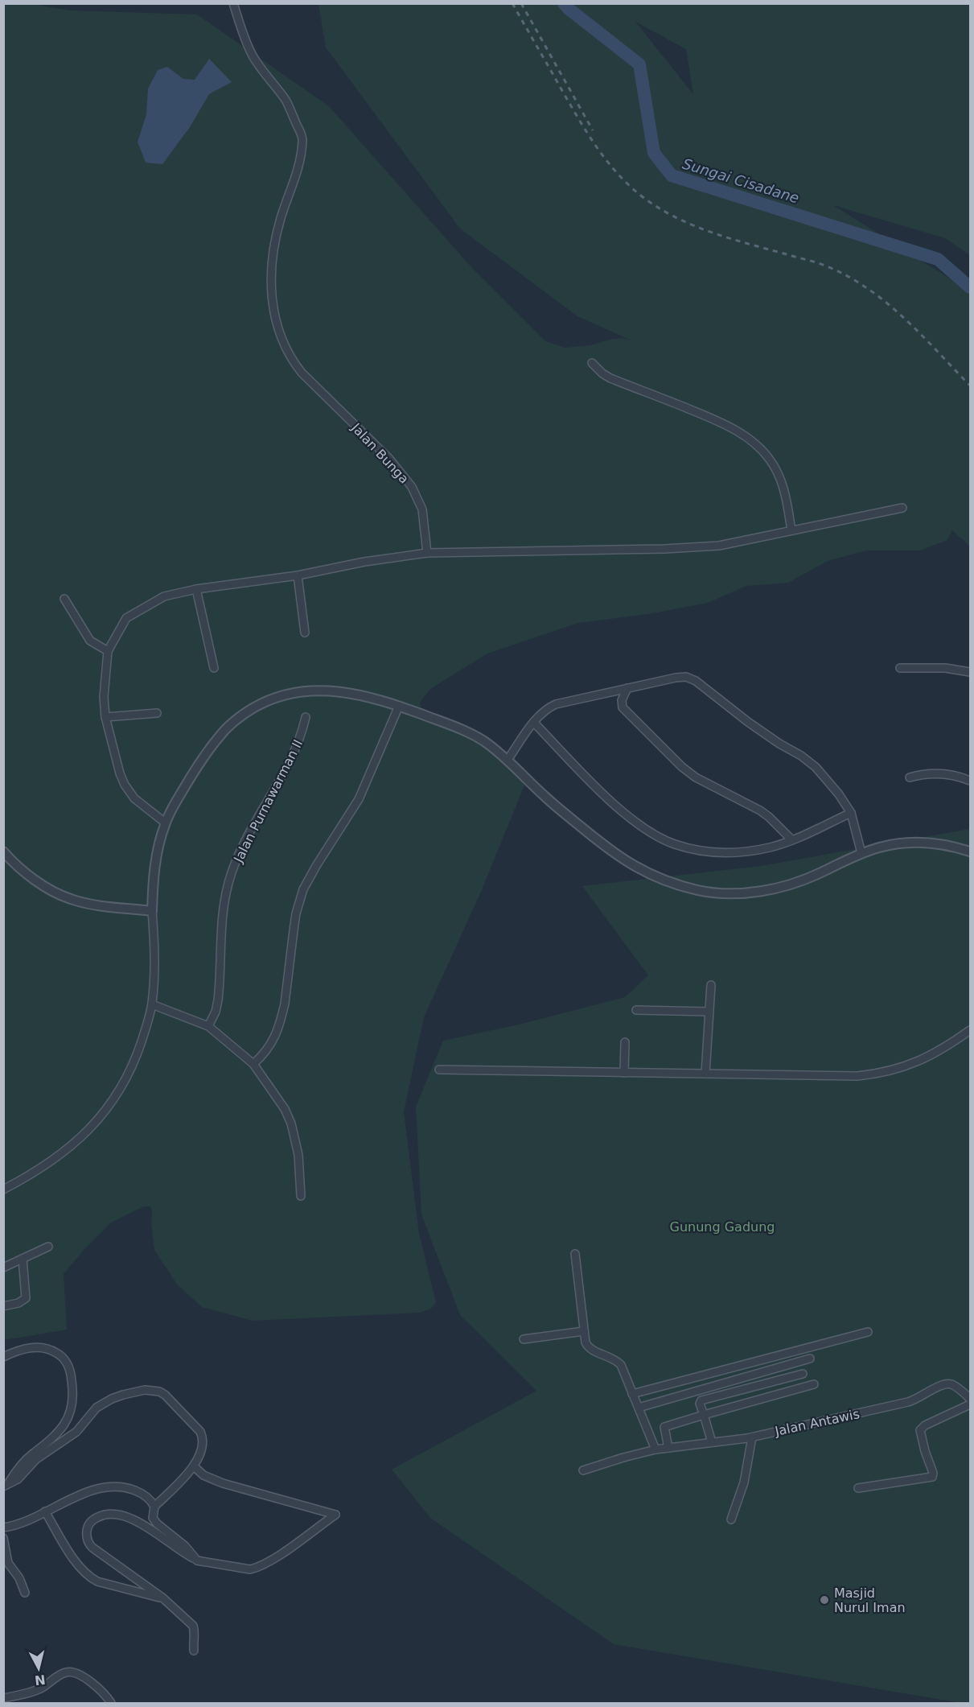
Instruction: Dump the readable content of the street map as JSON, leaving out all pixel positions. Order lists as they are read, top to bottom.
{
  "streets": {
    "street": ["Jalan Bunga", "Jalan Purnawarman II", "Jalan Antawis"]
  },
  "water": ["Sungai Cisadane"],
  "parks": ["Gunung Gadung"],
  "places": ["Masjid Nurul Iman"],
  "north": "bottom"
}
